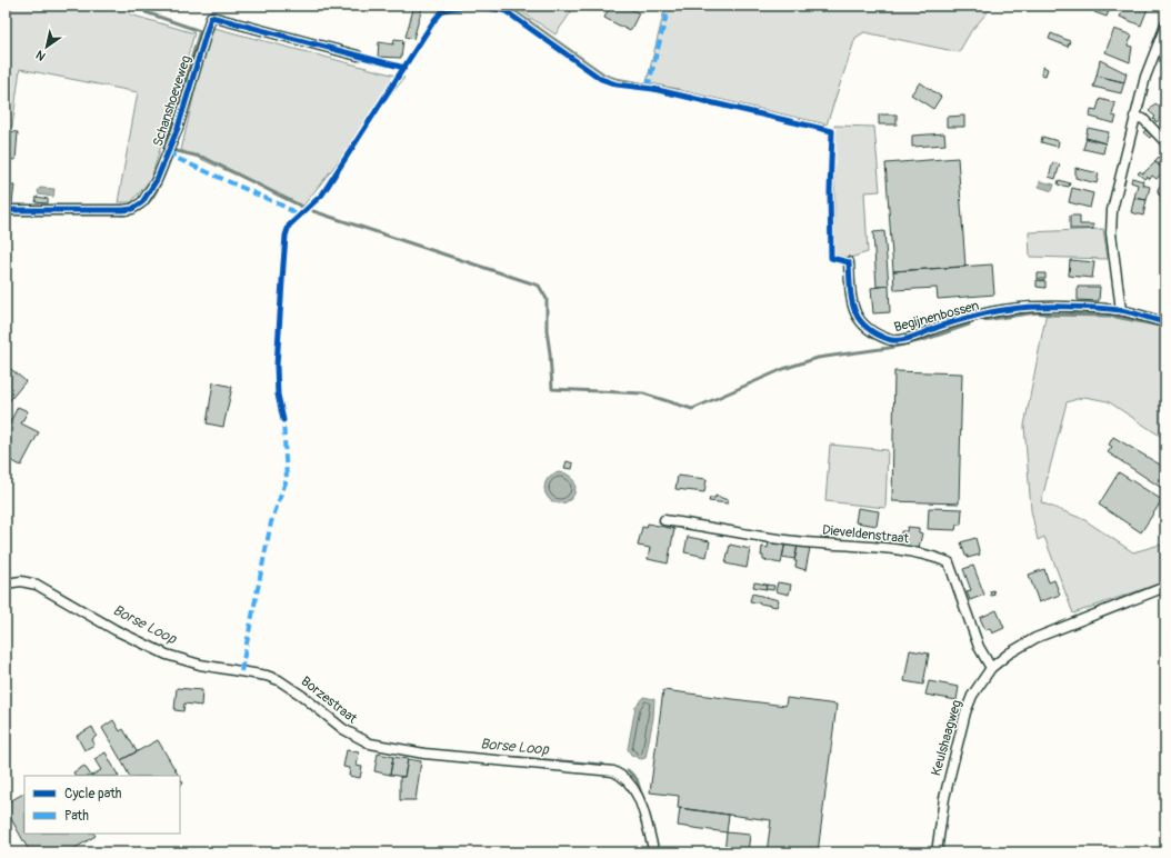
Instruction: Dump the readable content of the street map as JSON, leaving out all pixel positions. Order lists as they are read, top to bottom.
{
  "streets": {
    "street": [
      "Schanshoeveweg",
      "Begijnenbossen",
      "Dieveldenstraat",
      "Borzestraat",
      "Keulshaagweg"
    ]
  },
  "crossings": [
    ["Dieveldenstraat", "Keulshaagweg"]
  ],
  "water": ["Borse Loop"],
  "legend": ["Cycle path", "Path"],
  "north": "bottom left"
}
